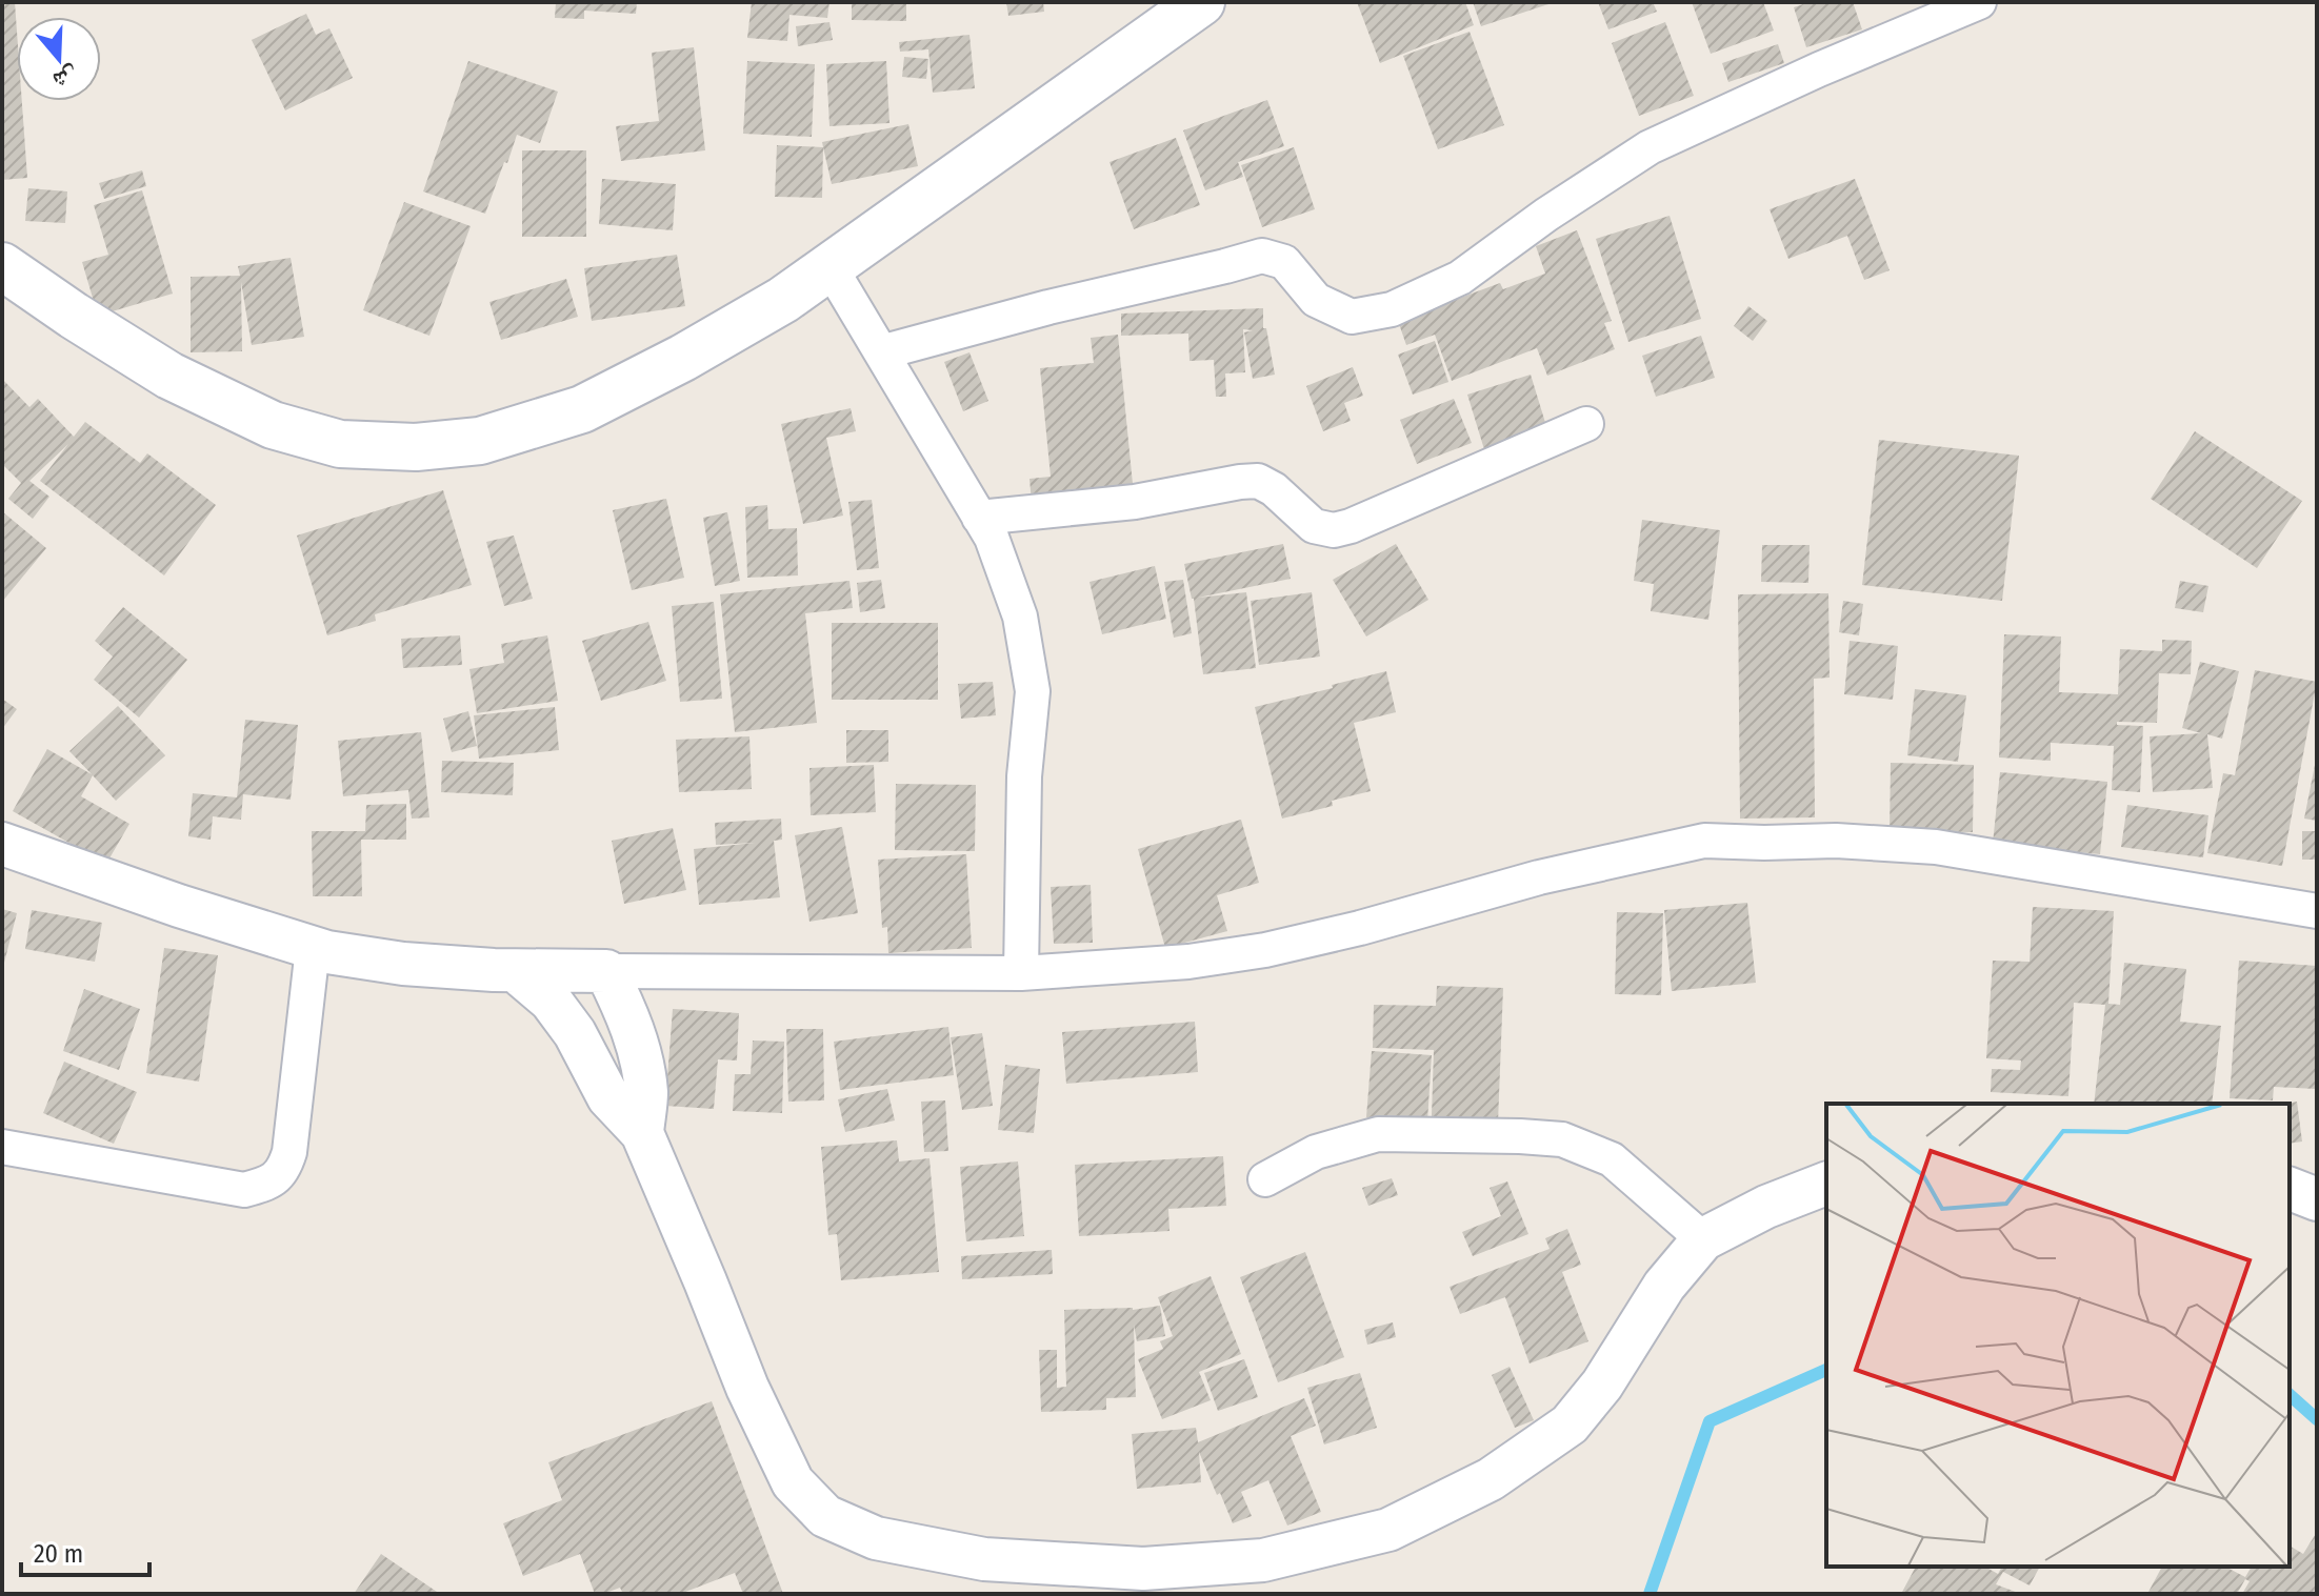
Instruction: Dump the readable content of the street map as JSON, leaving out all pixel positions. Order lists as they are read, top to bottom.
{
  "scale_bar": "20 m",
  "north": "bottom"
}
